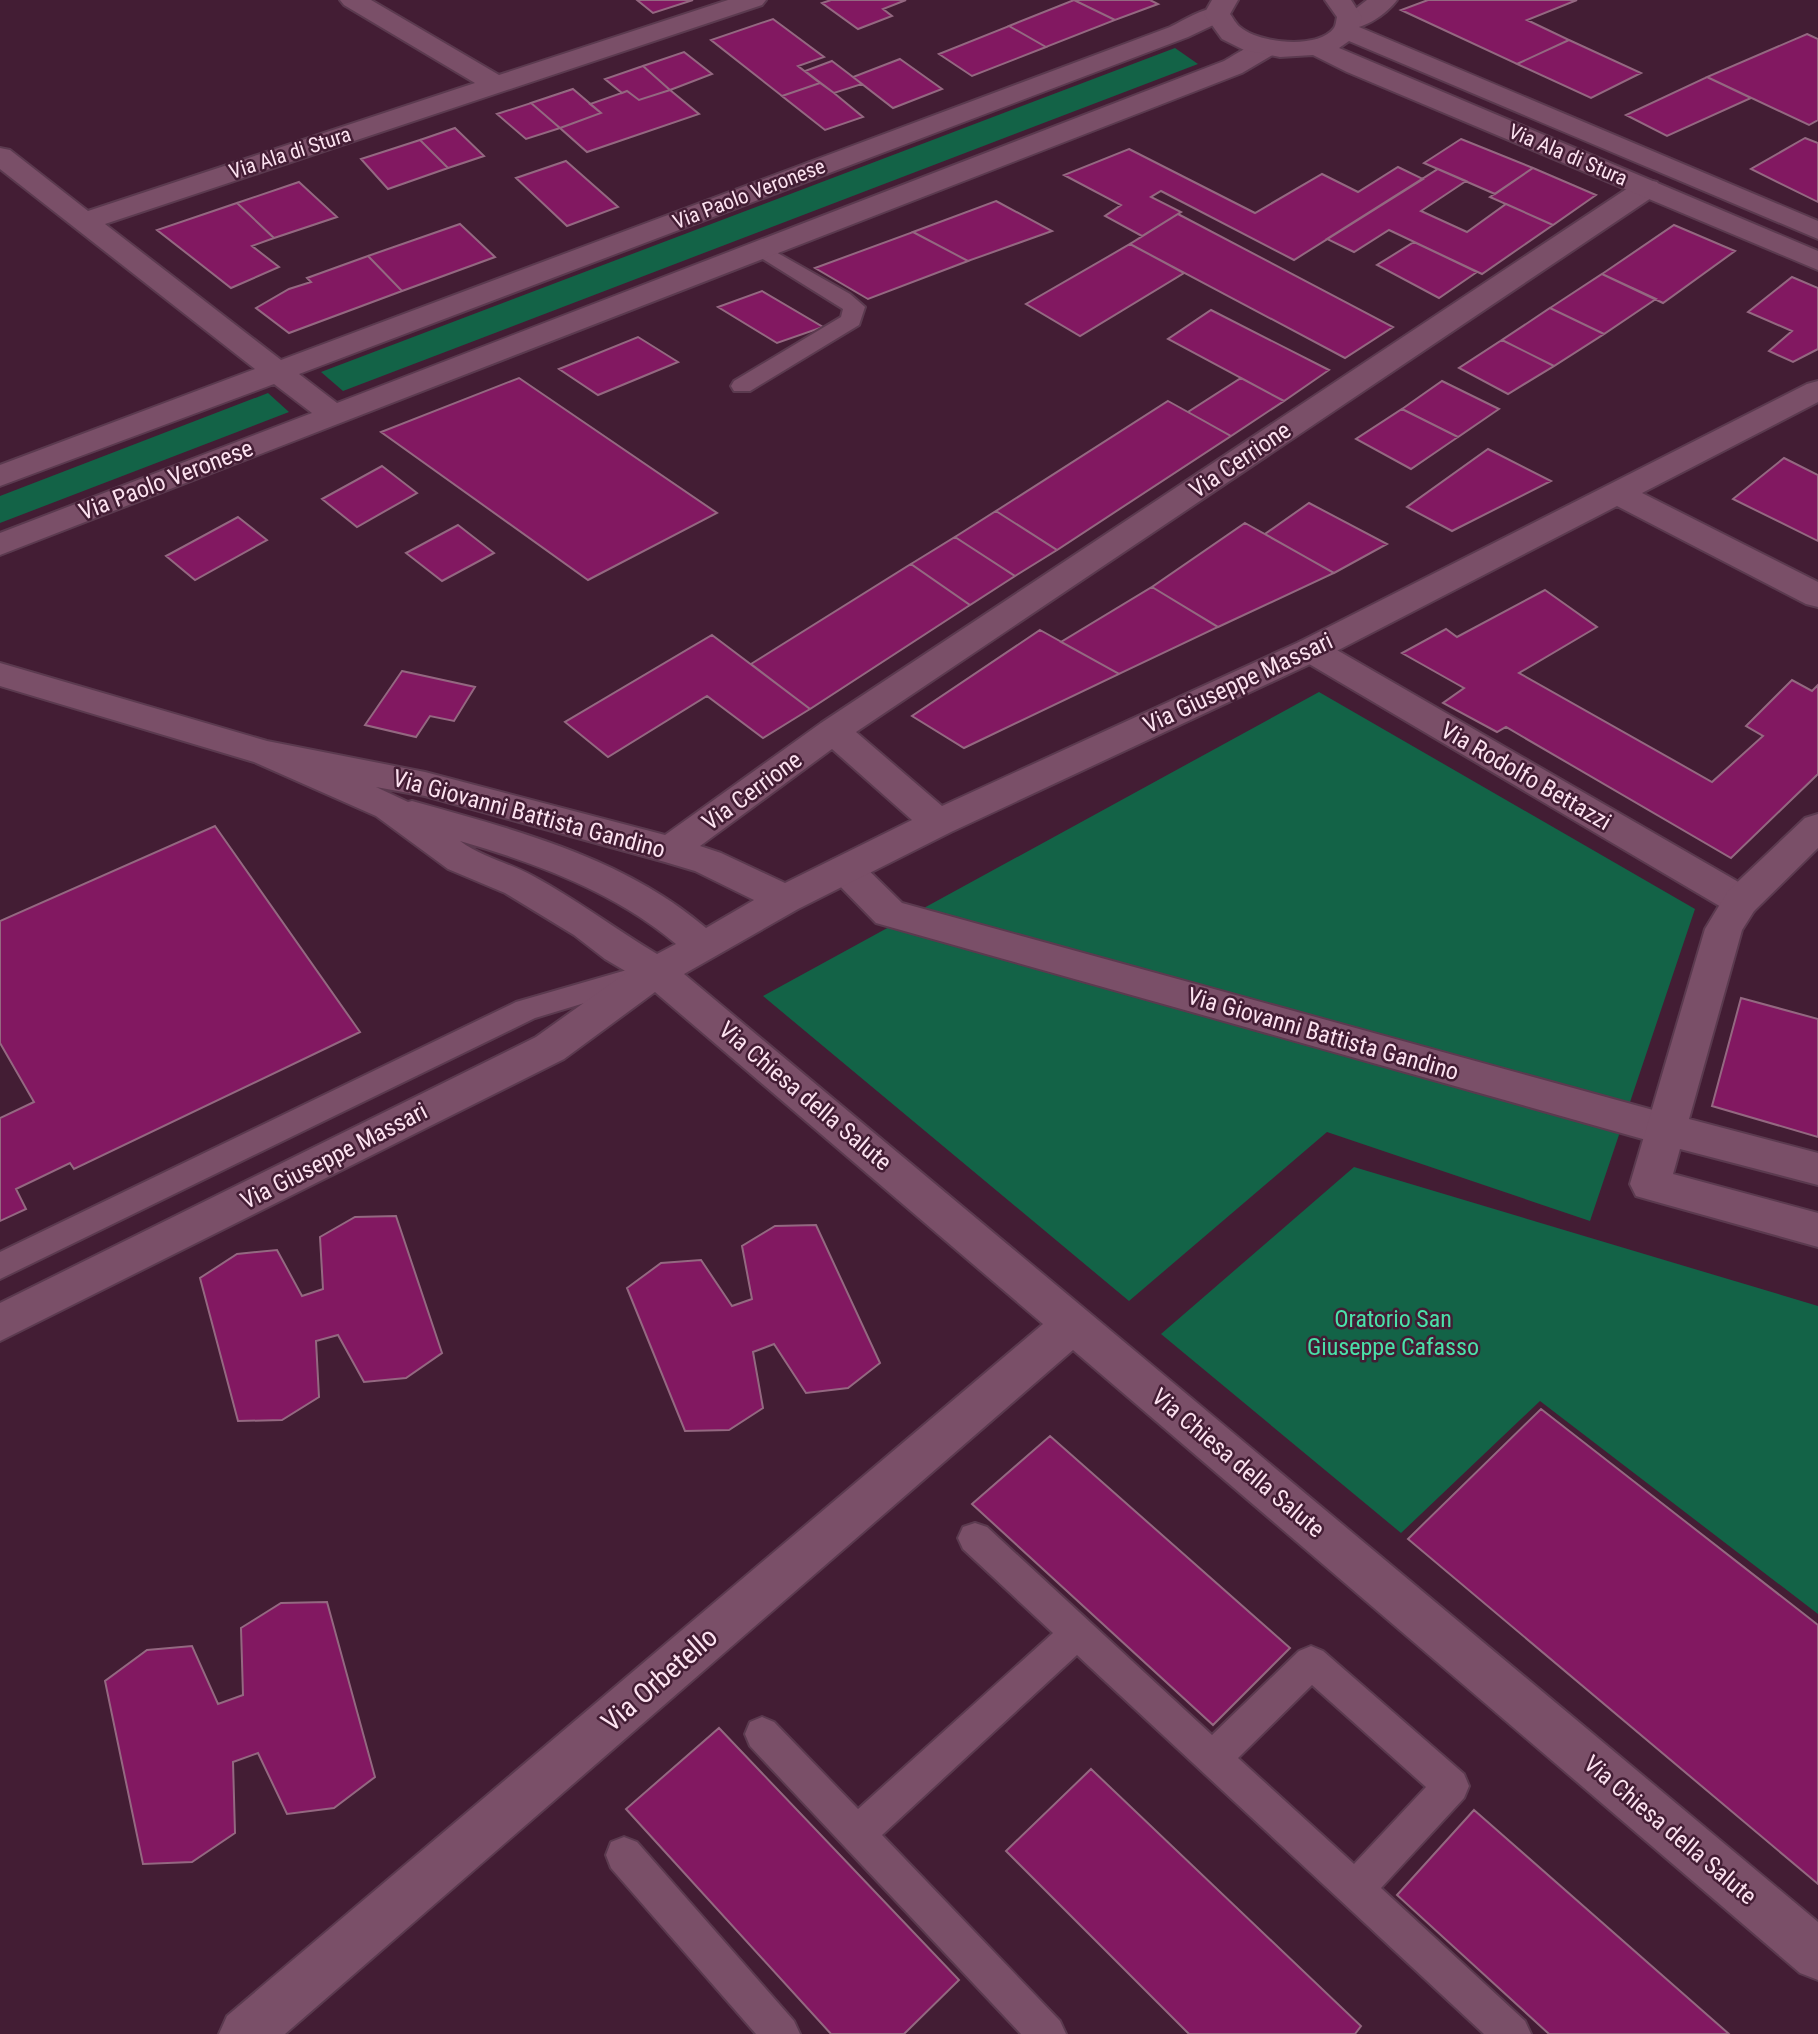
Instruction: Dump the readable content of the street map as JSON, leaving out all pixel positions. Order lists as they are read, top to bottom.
{
  "streets": {
    "street": [
      "Via Ala di Stura",
      "Via Paolo Veronese",
      "Via Cerrione",
      "Via Giuseppe Massari",
      "Via Rodolfo Bettazzi",
      "Via Giovanni Battista Gandino",
      "Via Chiesa della Salute",
      "Via Orbetello"
    ]
  },
  "crossings": [
    ["Via Ala di Stura", "Via Cerrione"],
    ["Via Cerrione", "Via Giovanni Battista Gandino"],
    ["Via Giuseppe Massari", "Via Rodolfo Bettazzi"],
    ["Via Giuseppe Massari", "Via Giovanni Battista Gandino"],
    ["Via Giuseppe Massari", "Via Chiesa della Salute"],
    ["Via Giovanni Battista Gandino", "Via Chiesa della Salute"],
    ["Via Chiesa della Salute", "Via Orbetello"]
  ],
  "parks": ["Oratorio San Giuseppe Cafasso"]
}
